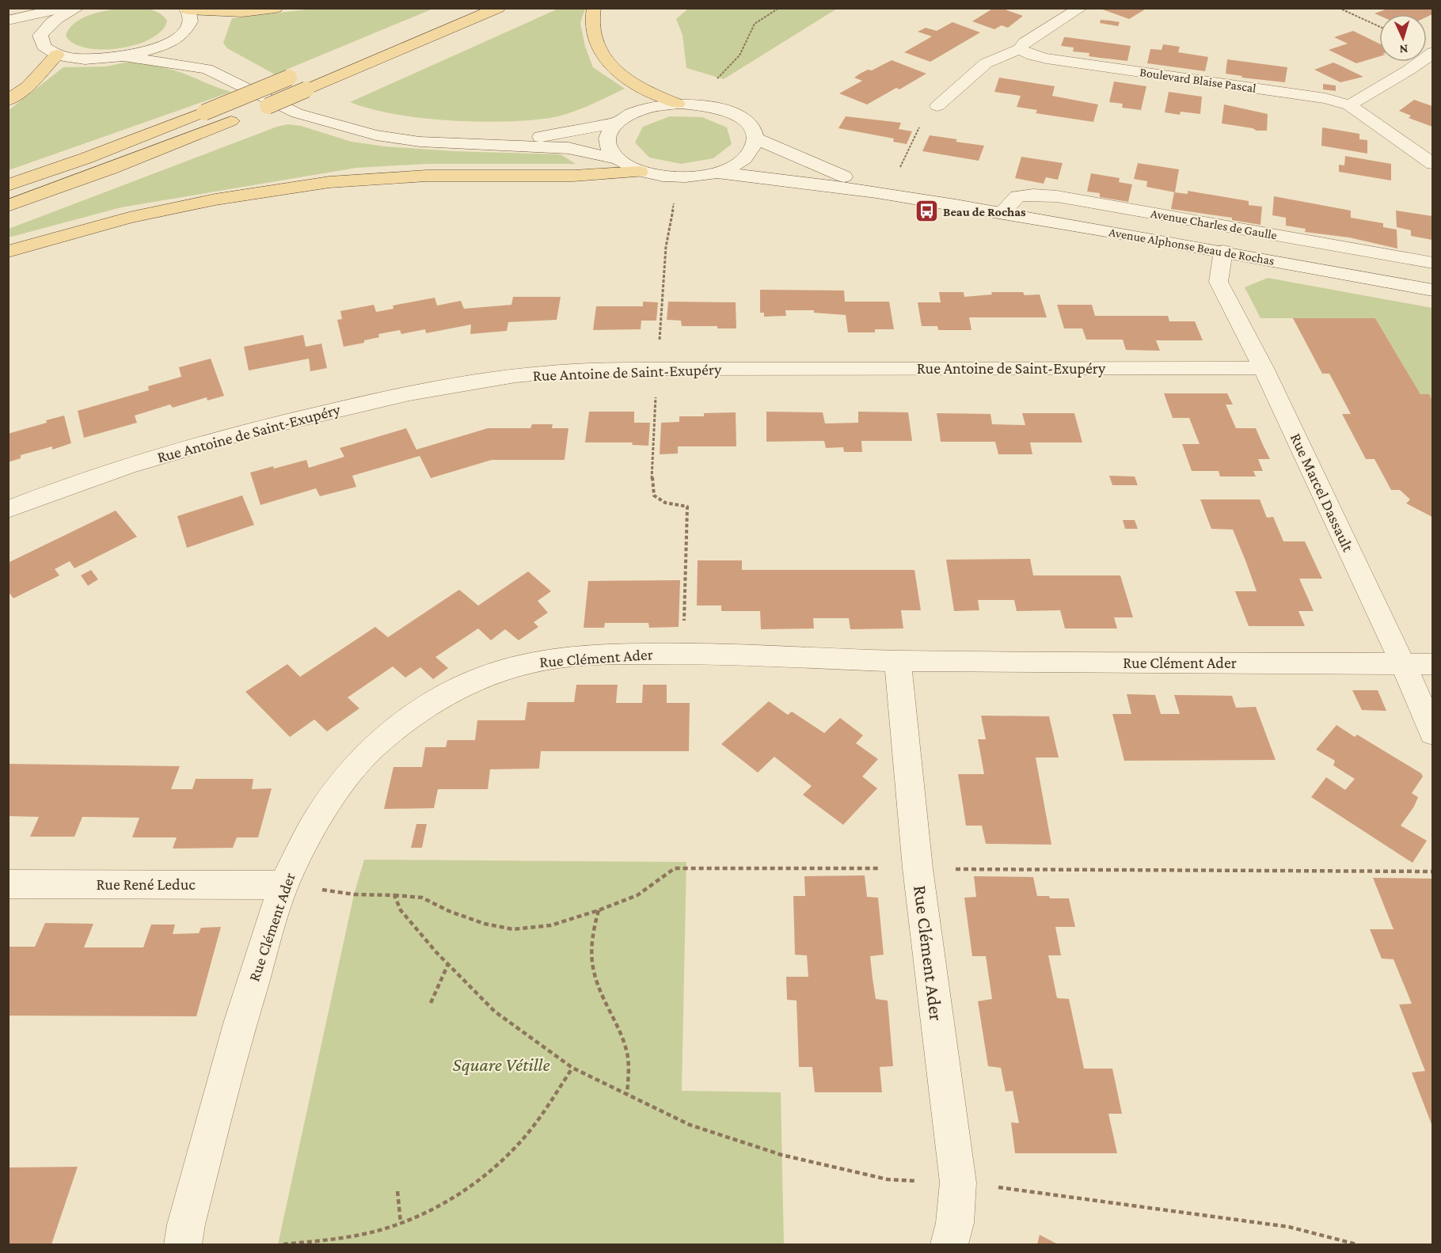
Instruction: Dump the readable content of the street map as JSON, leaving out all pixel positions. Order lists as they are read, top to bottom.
{
  "streets": {
    "street": [
      "Boulevard Blaise Pascal",
      "Avenue Charles de Gaulle",
      "Avenue Alphonse Beau de Rochas",
      "Rue Antoine de Saint-Exupéry",
      "Rue Marcel Dassault",
      "Rue Clément Ader",
      "Rue René Leduc"
    ]
  },
  "crossings": [
    ["Avenue Charles de Gaulle", "Avenue Alphonse Beau de Rochas"],
    ["Avenue Alphonse Beau de Rochas", "Rue Marcel Dassault"],
    ["Rue Antoine de Saint-Exupéry", "Rue Marcel Dassault"],
    ["Rue Marcel Dassault", "Rue Clément Ader"],
    ["Rue Clément Ader", "Rue René Leduc"]
  ],
  "parks": ["Square Vétille"],
  "places": {
    "bus stop": ["Beau de Rochas"]
  },
  "north": "bottom"
}
